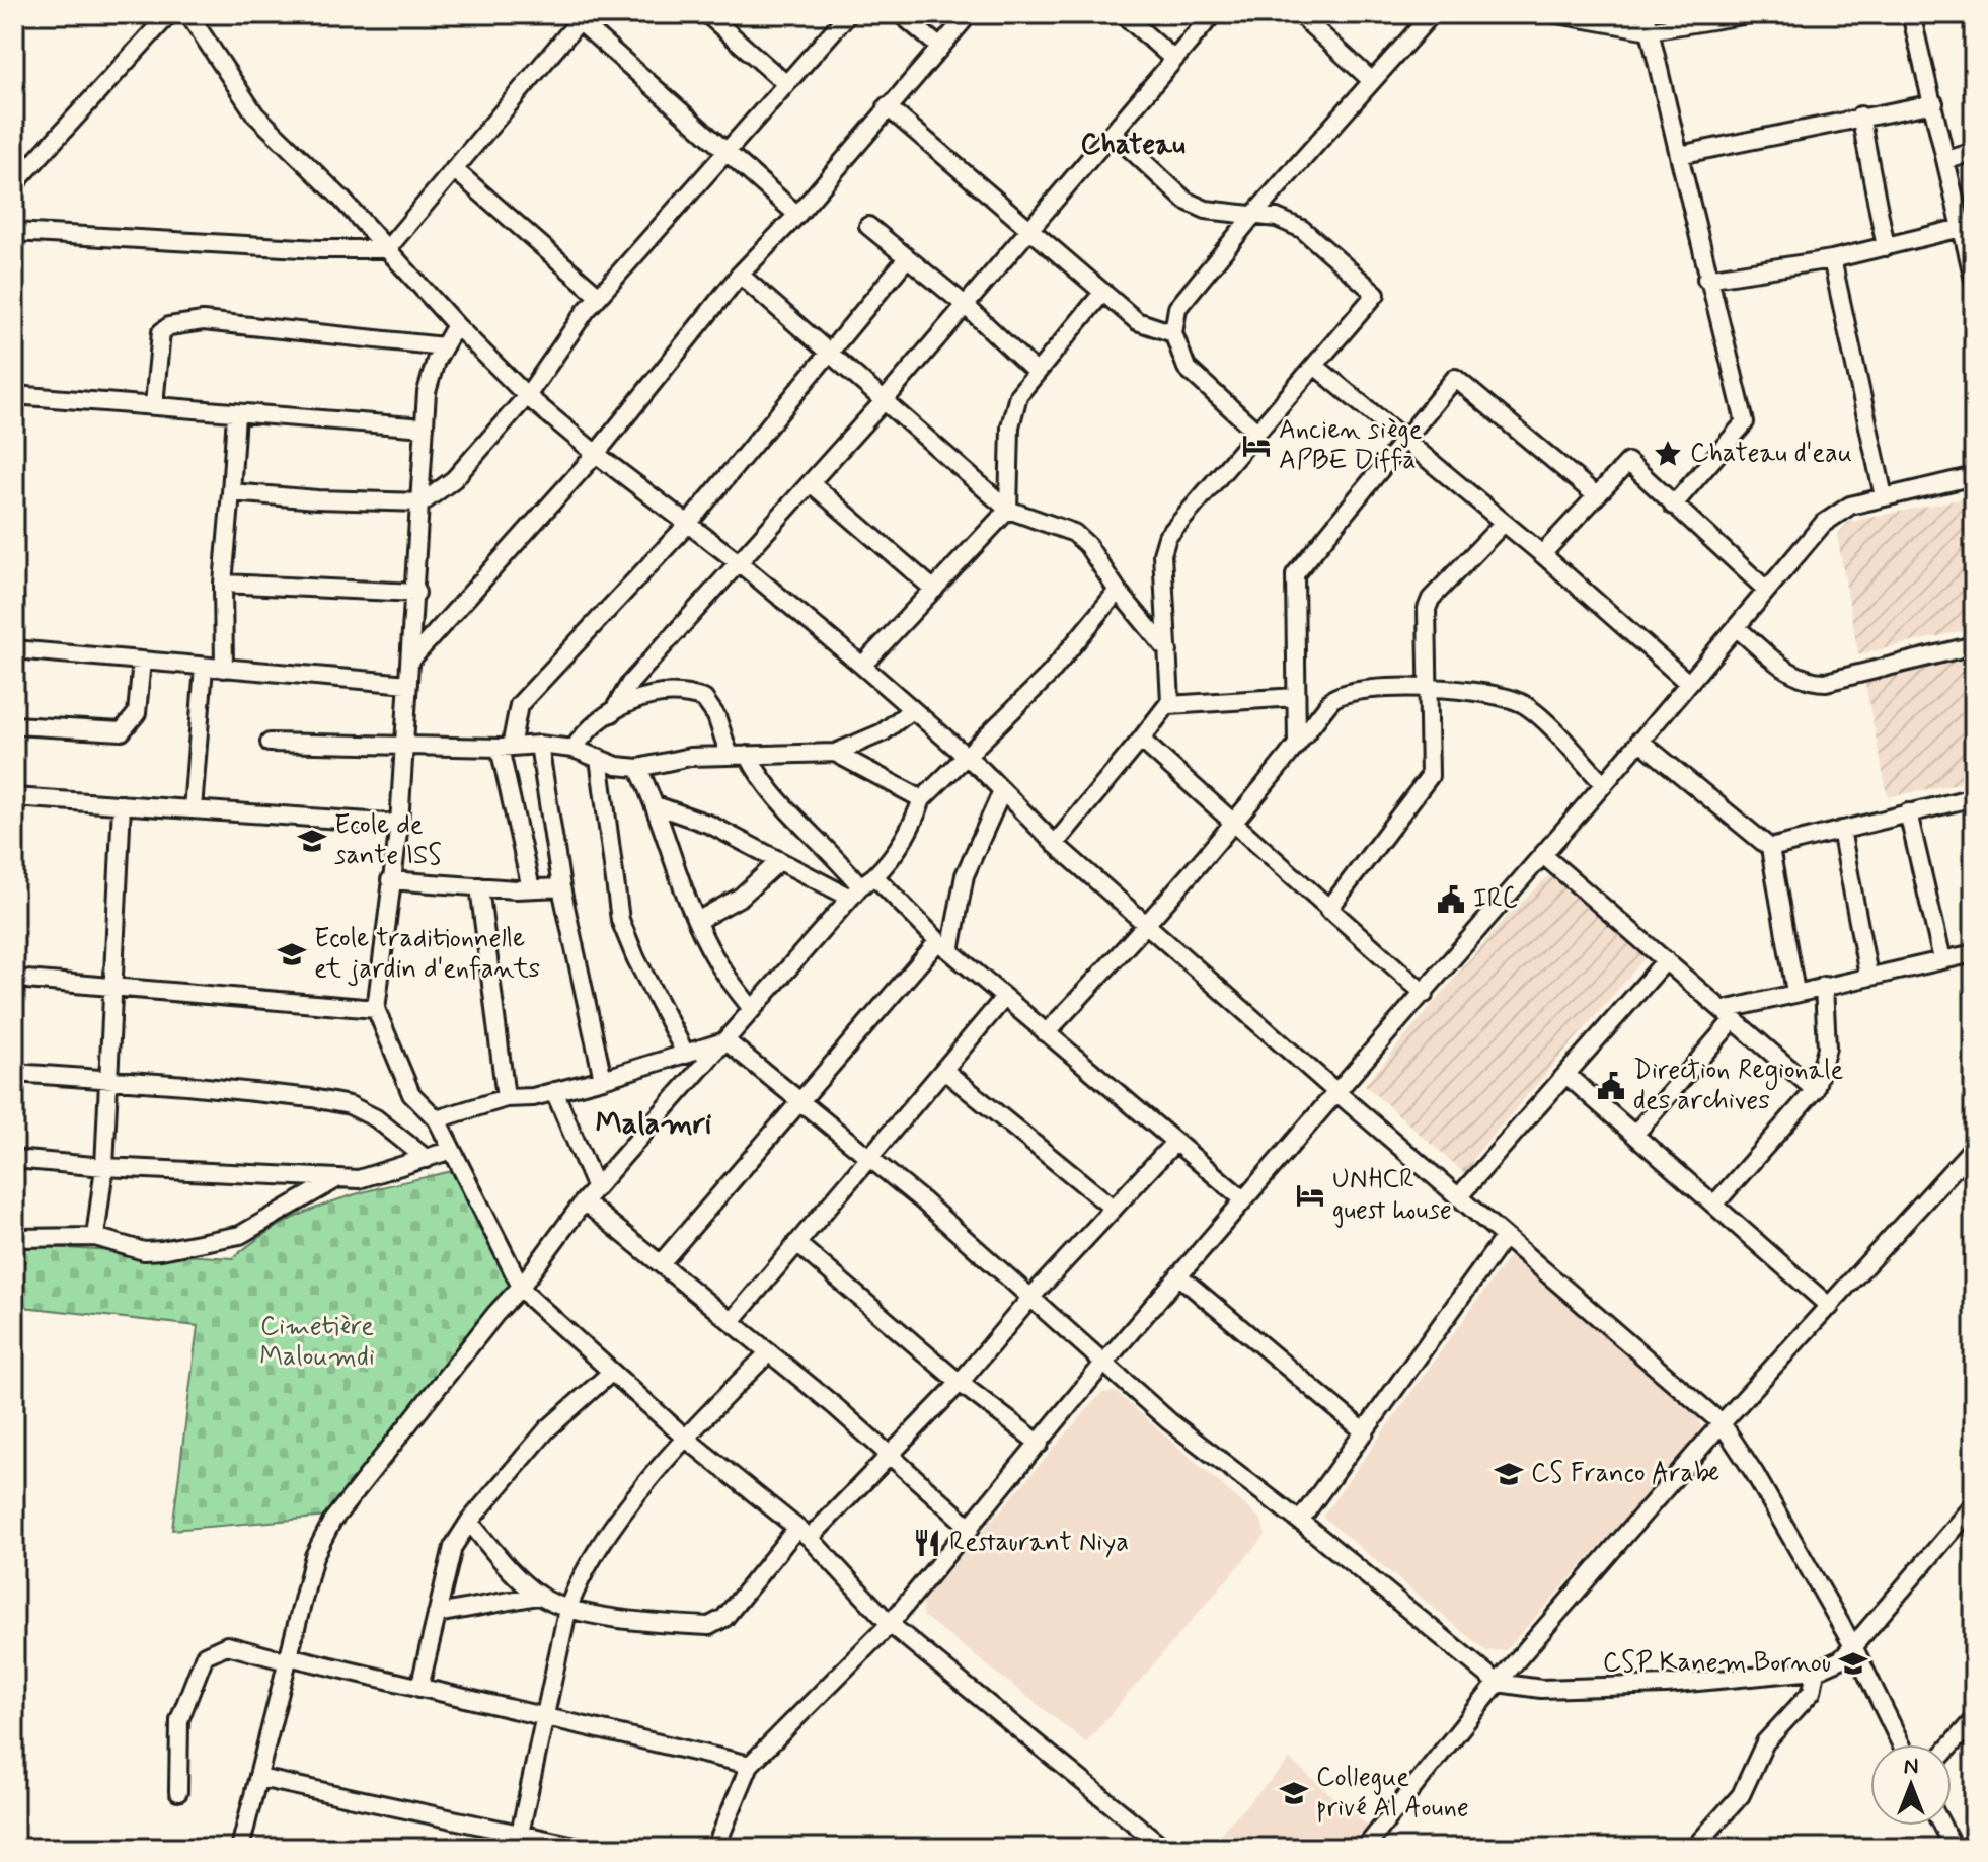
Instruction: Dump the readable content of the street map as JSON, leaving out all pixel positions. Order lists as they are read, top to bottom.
{
  "districts": ["Chateau", "Malamri"],
  "parks": ["Cimetière Maloumdi"],
  "places": {
    "hotel": ["Ancien siège APBE Diffa", "UNHCR guest house"],
    "place": ["Chateau d'eau"],
    "school or university": [
      "Ecole de sante ISS",
      "Ecole traditionnelle et jardin d'enfants",
      "CS Franco Arabe",
      "CSP Kanem Bornou",
      "Collegue privé Al Aoune"
    ],
    "public building": ["IRC", "Direction Regionale des archives"],
    "restaurant": ["Restaurant Niya"]
  },
  "north": "top"
}
